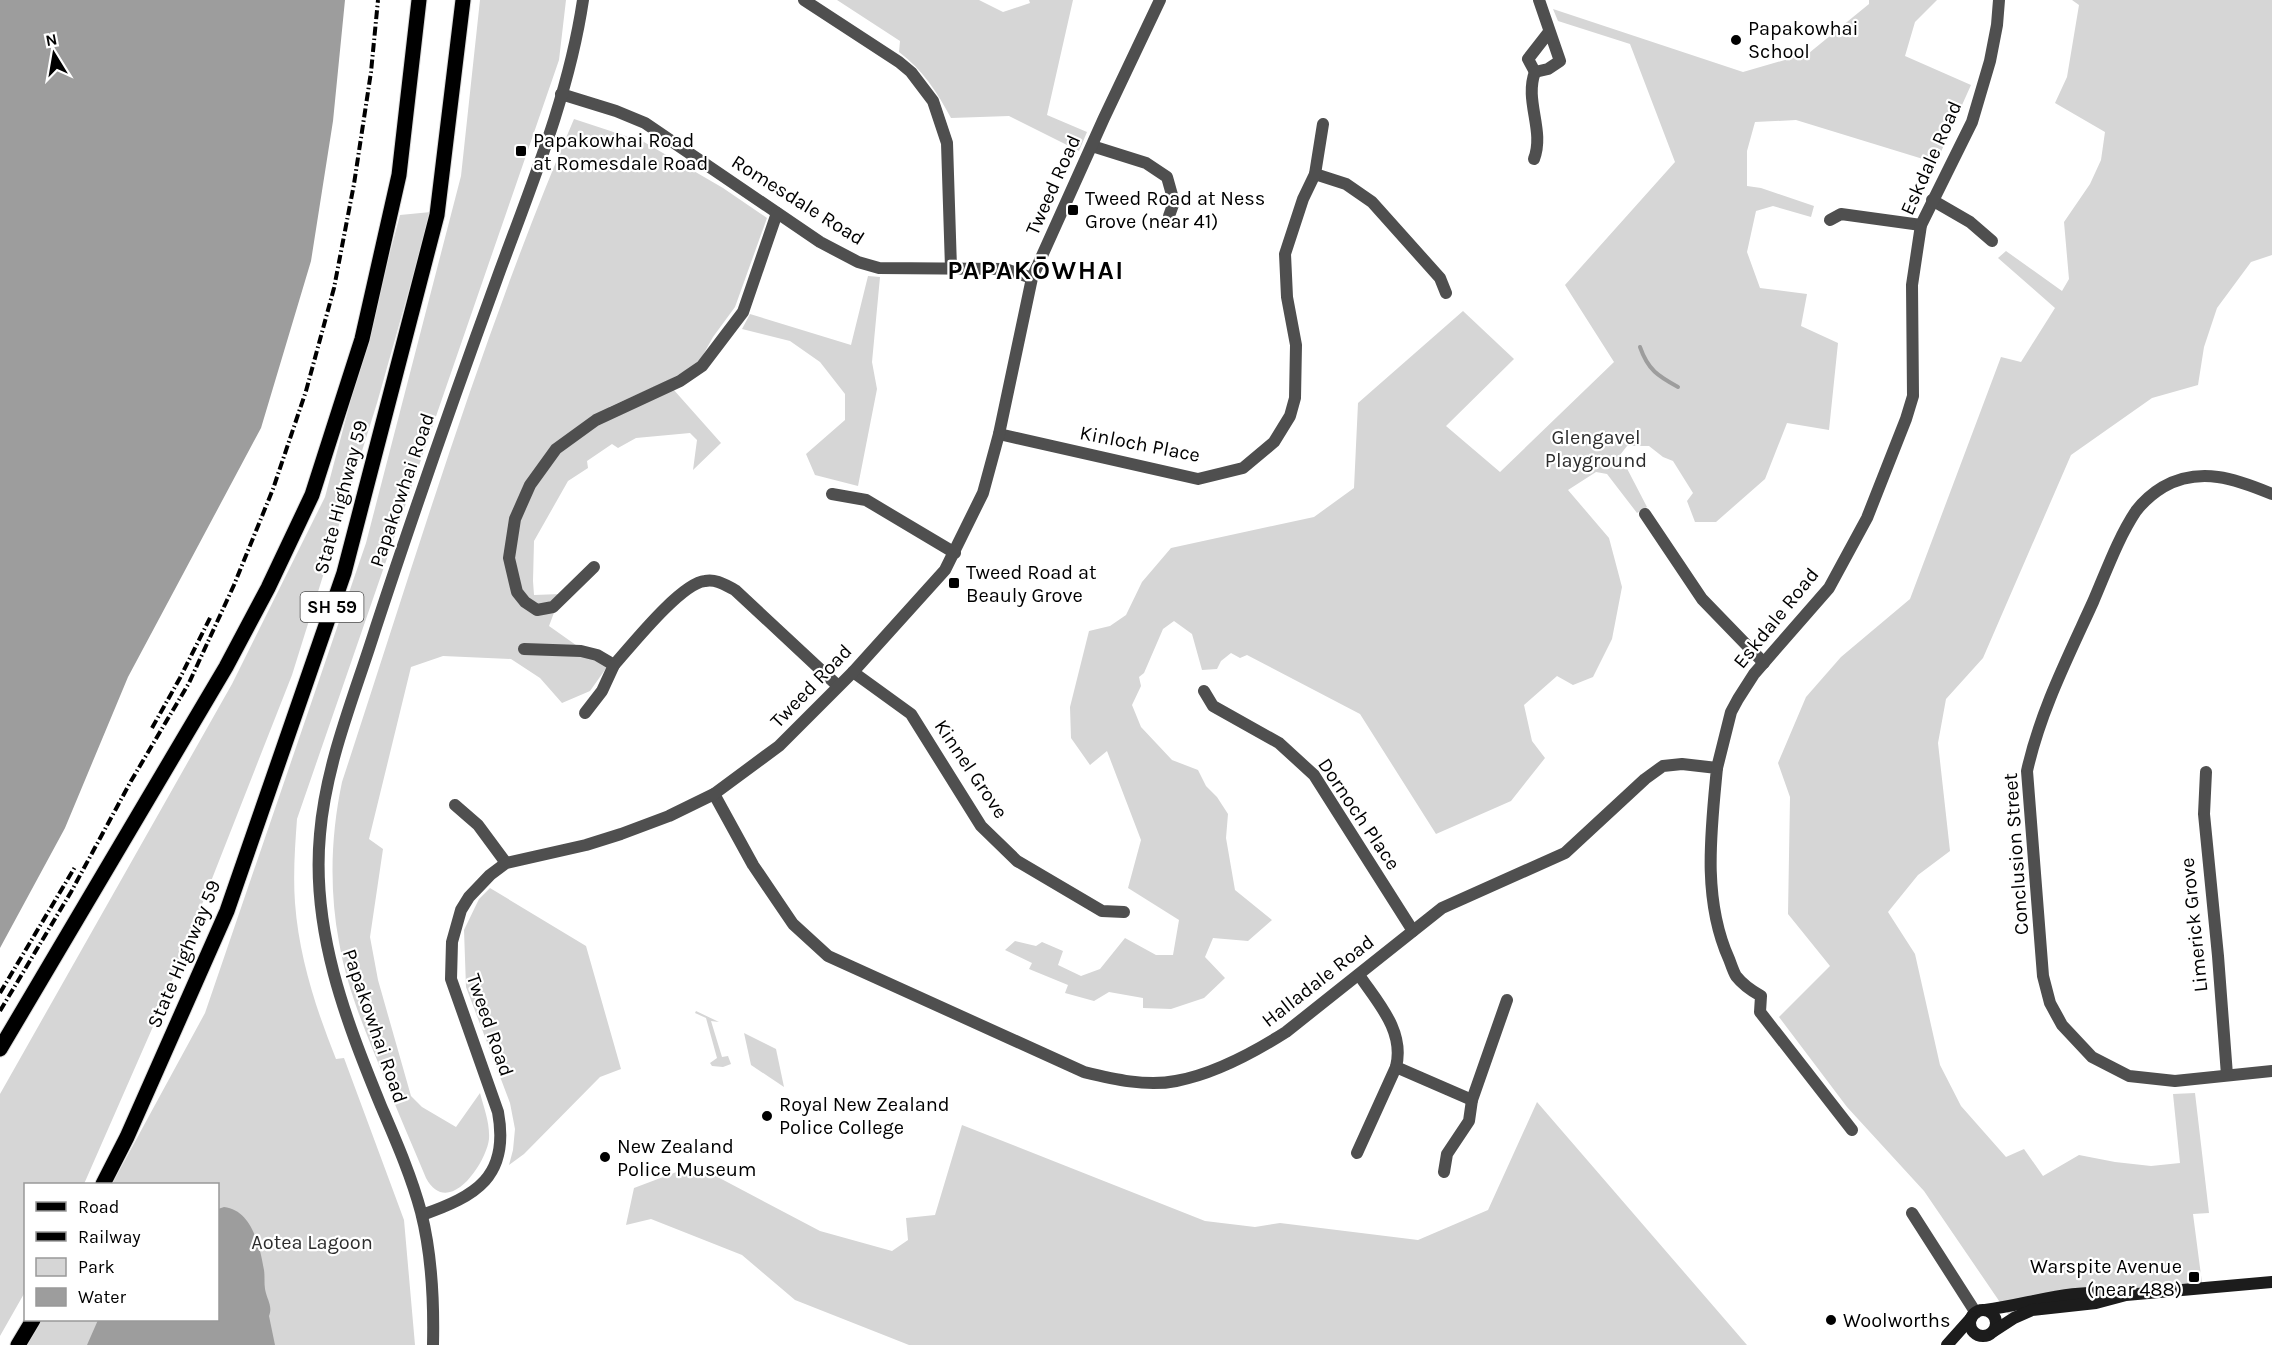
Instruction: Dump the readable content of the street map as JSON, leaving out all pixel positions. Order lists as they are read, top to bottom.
{
  "streets": {
    "main road": ["State Highway 59", "SH 59"],
    "street": [
      "Eskdale Road",
      "Tweed Road",
      "Romesdale Road",
      "Kinloch Place",
      "Papakowhai Road",
      "Kinnel Grove",
      "Dornoch Place",
      "Conclusion Street",
      "Limerick Grove",
      "Halladale Road"
    ]
  },
  "crossings": [
    ["Eskdale Road", "Halladale Road"],
    ["Tweed Road", "Romesdale Road"],
    ["Tweed Road", "Kinloch Place"],
    ["Tweed Road", "Papakowhai Road"],
    ["Tweed Road", "Kinnel Grove"],
    ["Tweed Road", "Halladale Road"],
    ["Romesdale Road", "Papakowhai Road"],
    ["Dornoch Place", "Halladale Road"],
    ["Conclusion Street", "Limerick Grove"]
  ],
  "districts": ["PAPAKŌWHAI"],
  "parks": ["Glengavel Playground", "Aotea Lagoon"],
  "places": {
    "other": [
      "Papakowhai School",
      "Royal New Zealand Police College",
      "New Zealand Police Museum",
      "Woolworths"
    ],
    "transit": [
      "Papakowhai Road at Romesdale Road",
      "Tweed Road at Ness Grove (near 41)",
      "Tweed Road at Beauly Grove",
      "Warspite Avenue (near 488)"
    ]
  },
  "legend": [
    "Road",
    "Railway",
    "Park",
    "Water"
  ],
  "north": "top"
}
